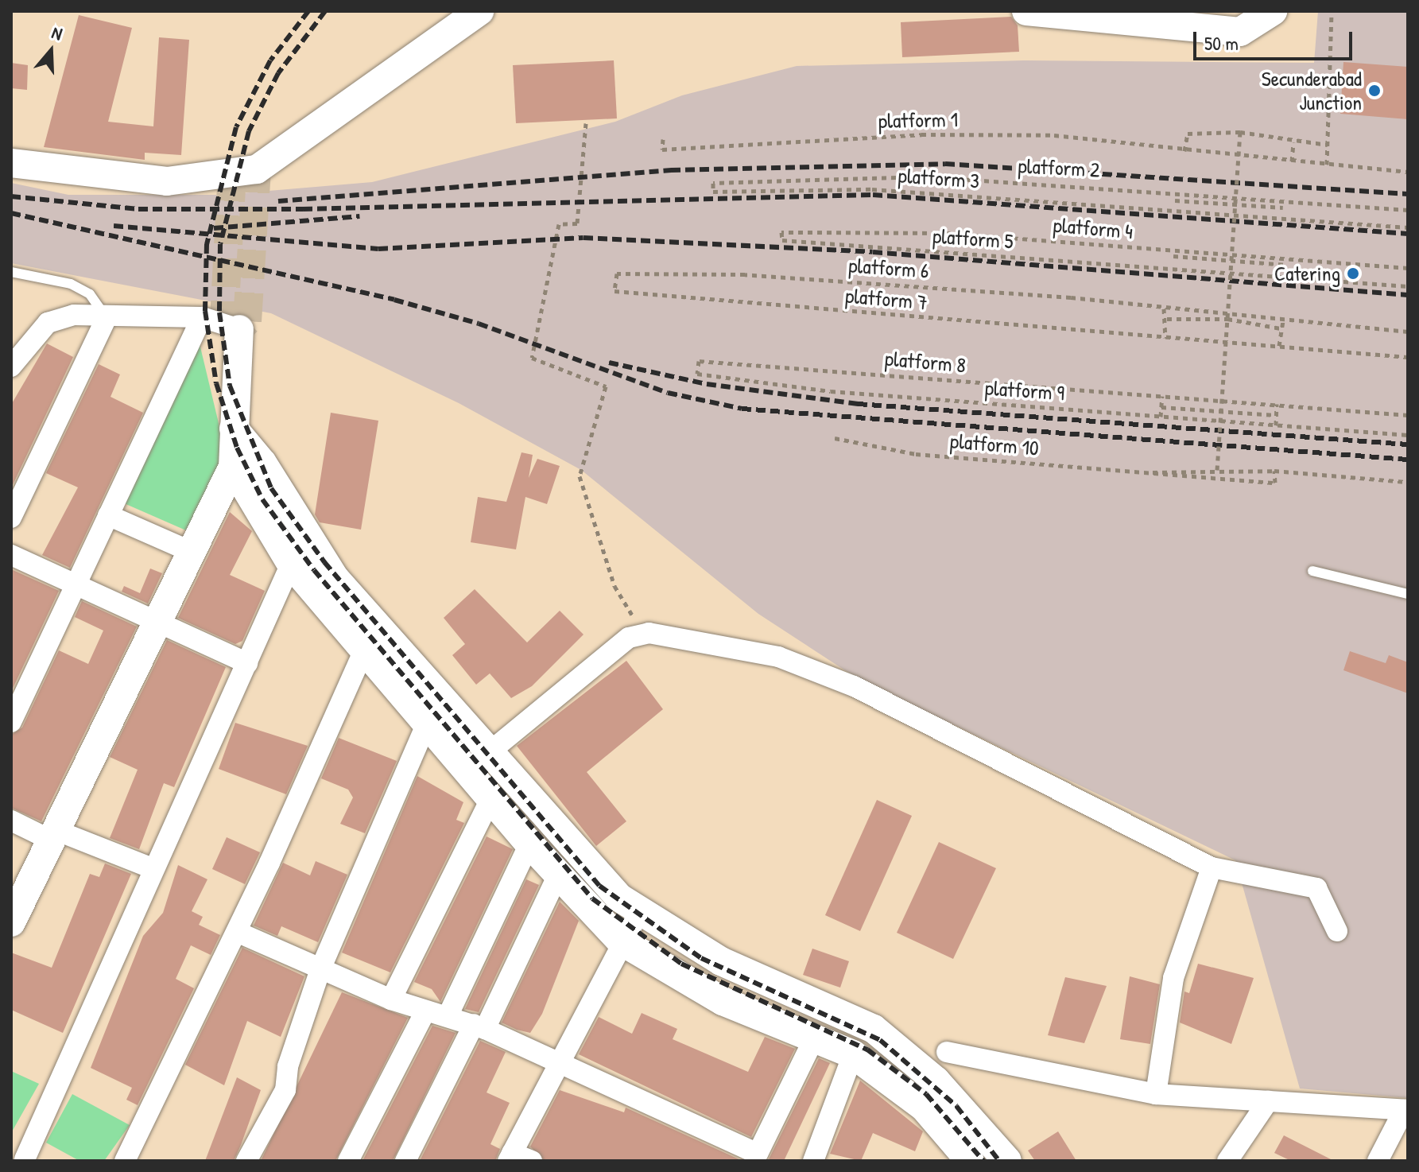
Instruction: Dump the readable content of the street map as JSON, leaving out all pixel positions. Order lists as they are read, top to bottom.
{
  "streets": {
    "path": [
      "platform 1",
      "platform 2",
      "platform 3",
      "platform 4",
      "platform 5",
      "platform 6",
      "platform 7",
      "platform 8",
      "platform 9",
      "platform 10"
    ]
  },
  "crossings": [
    ["platform 2", "platform 3"],
    ["platform 4", "platform 5"],
    ["platform 6", "platform 7"],
    ["platform 8", "platform 9"]
  ],
  "places": ["Secunderabad Junction", "Catering"],
  "scale_bar": "50 m",
  "north": "top"
}
